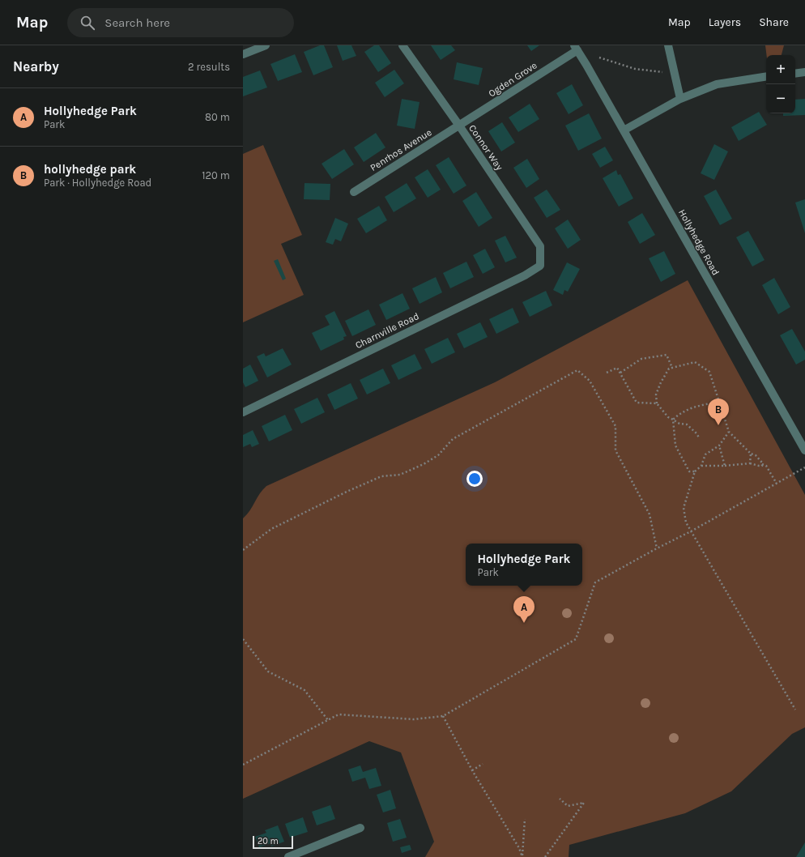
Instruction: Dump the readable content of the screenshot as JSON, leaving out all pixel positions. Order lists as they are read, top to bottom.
{
  "streets": {
    "street": [
      "Ogden Grove",
      "Connor Way",
      "Penrhos Avenue",
      "Hollyhedge Road",
      "Charnville Road"
    ]
  },
  "crossings": [
    ["Ogden Grove", "Connor Way"],
    ["Ogden Grove", "Penrhos Avenue"],
    ["Ogden Grove", "Hollyhedge Road"],
    ["Connor Way", "Penrhos Avenue"],
    ["Connor Way", "Charnville Road"]
  ],
  "scale_bar": "20 m",
  "page": {
    "header": "Map",
    "search": "Search here",
    "nav": ["Map", "Layers", "Share"],
    "heading": ["Nearby", "2 results"],
    "map_buttons": ["+", "−"],
    "list": [
      {
        "mark": "A",
        "name": "Hollyhedge Park",
        "note": "Park",
        "value": "80 m"
      },
      {
        "mark": "B",
        "name": "hollyhedge park",
        "note": "Park · Hollyhedge Road",
        "value": "120 m"
      }
    ],
    "pins": ["B", "A"],
    "popup": ["Hollyhedge Park", "Park"],
    "scale": "20 m"
  }
}
